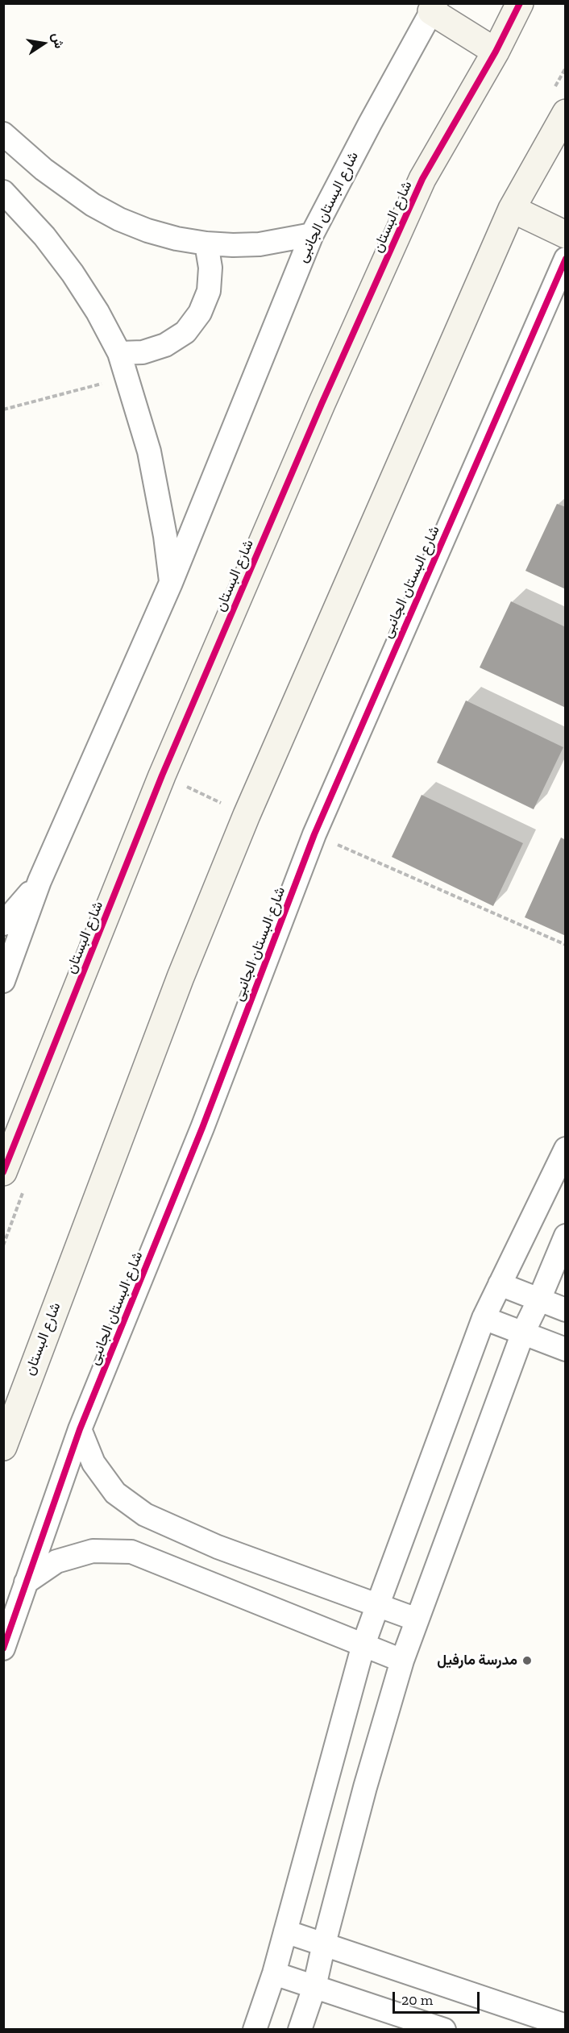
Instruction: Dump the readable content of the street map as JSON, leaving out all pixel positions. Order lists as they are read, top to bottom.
{
  "streets": {
    "street": ["شارع البستان الجانبى", "شارع البستان"]
  },
  "places": ["مدرسة مارفيل"],
  "scale_bar": "20 m",
  "north": "right"
}
